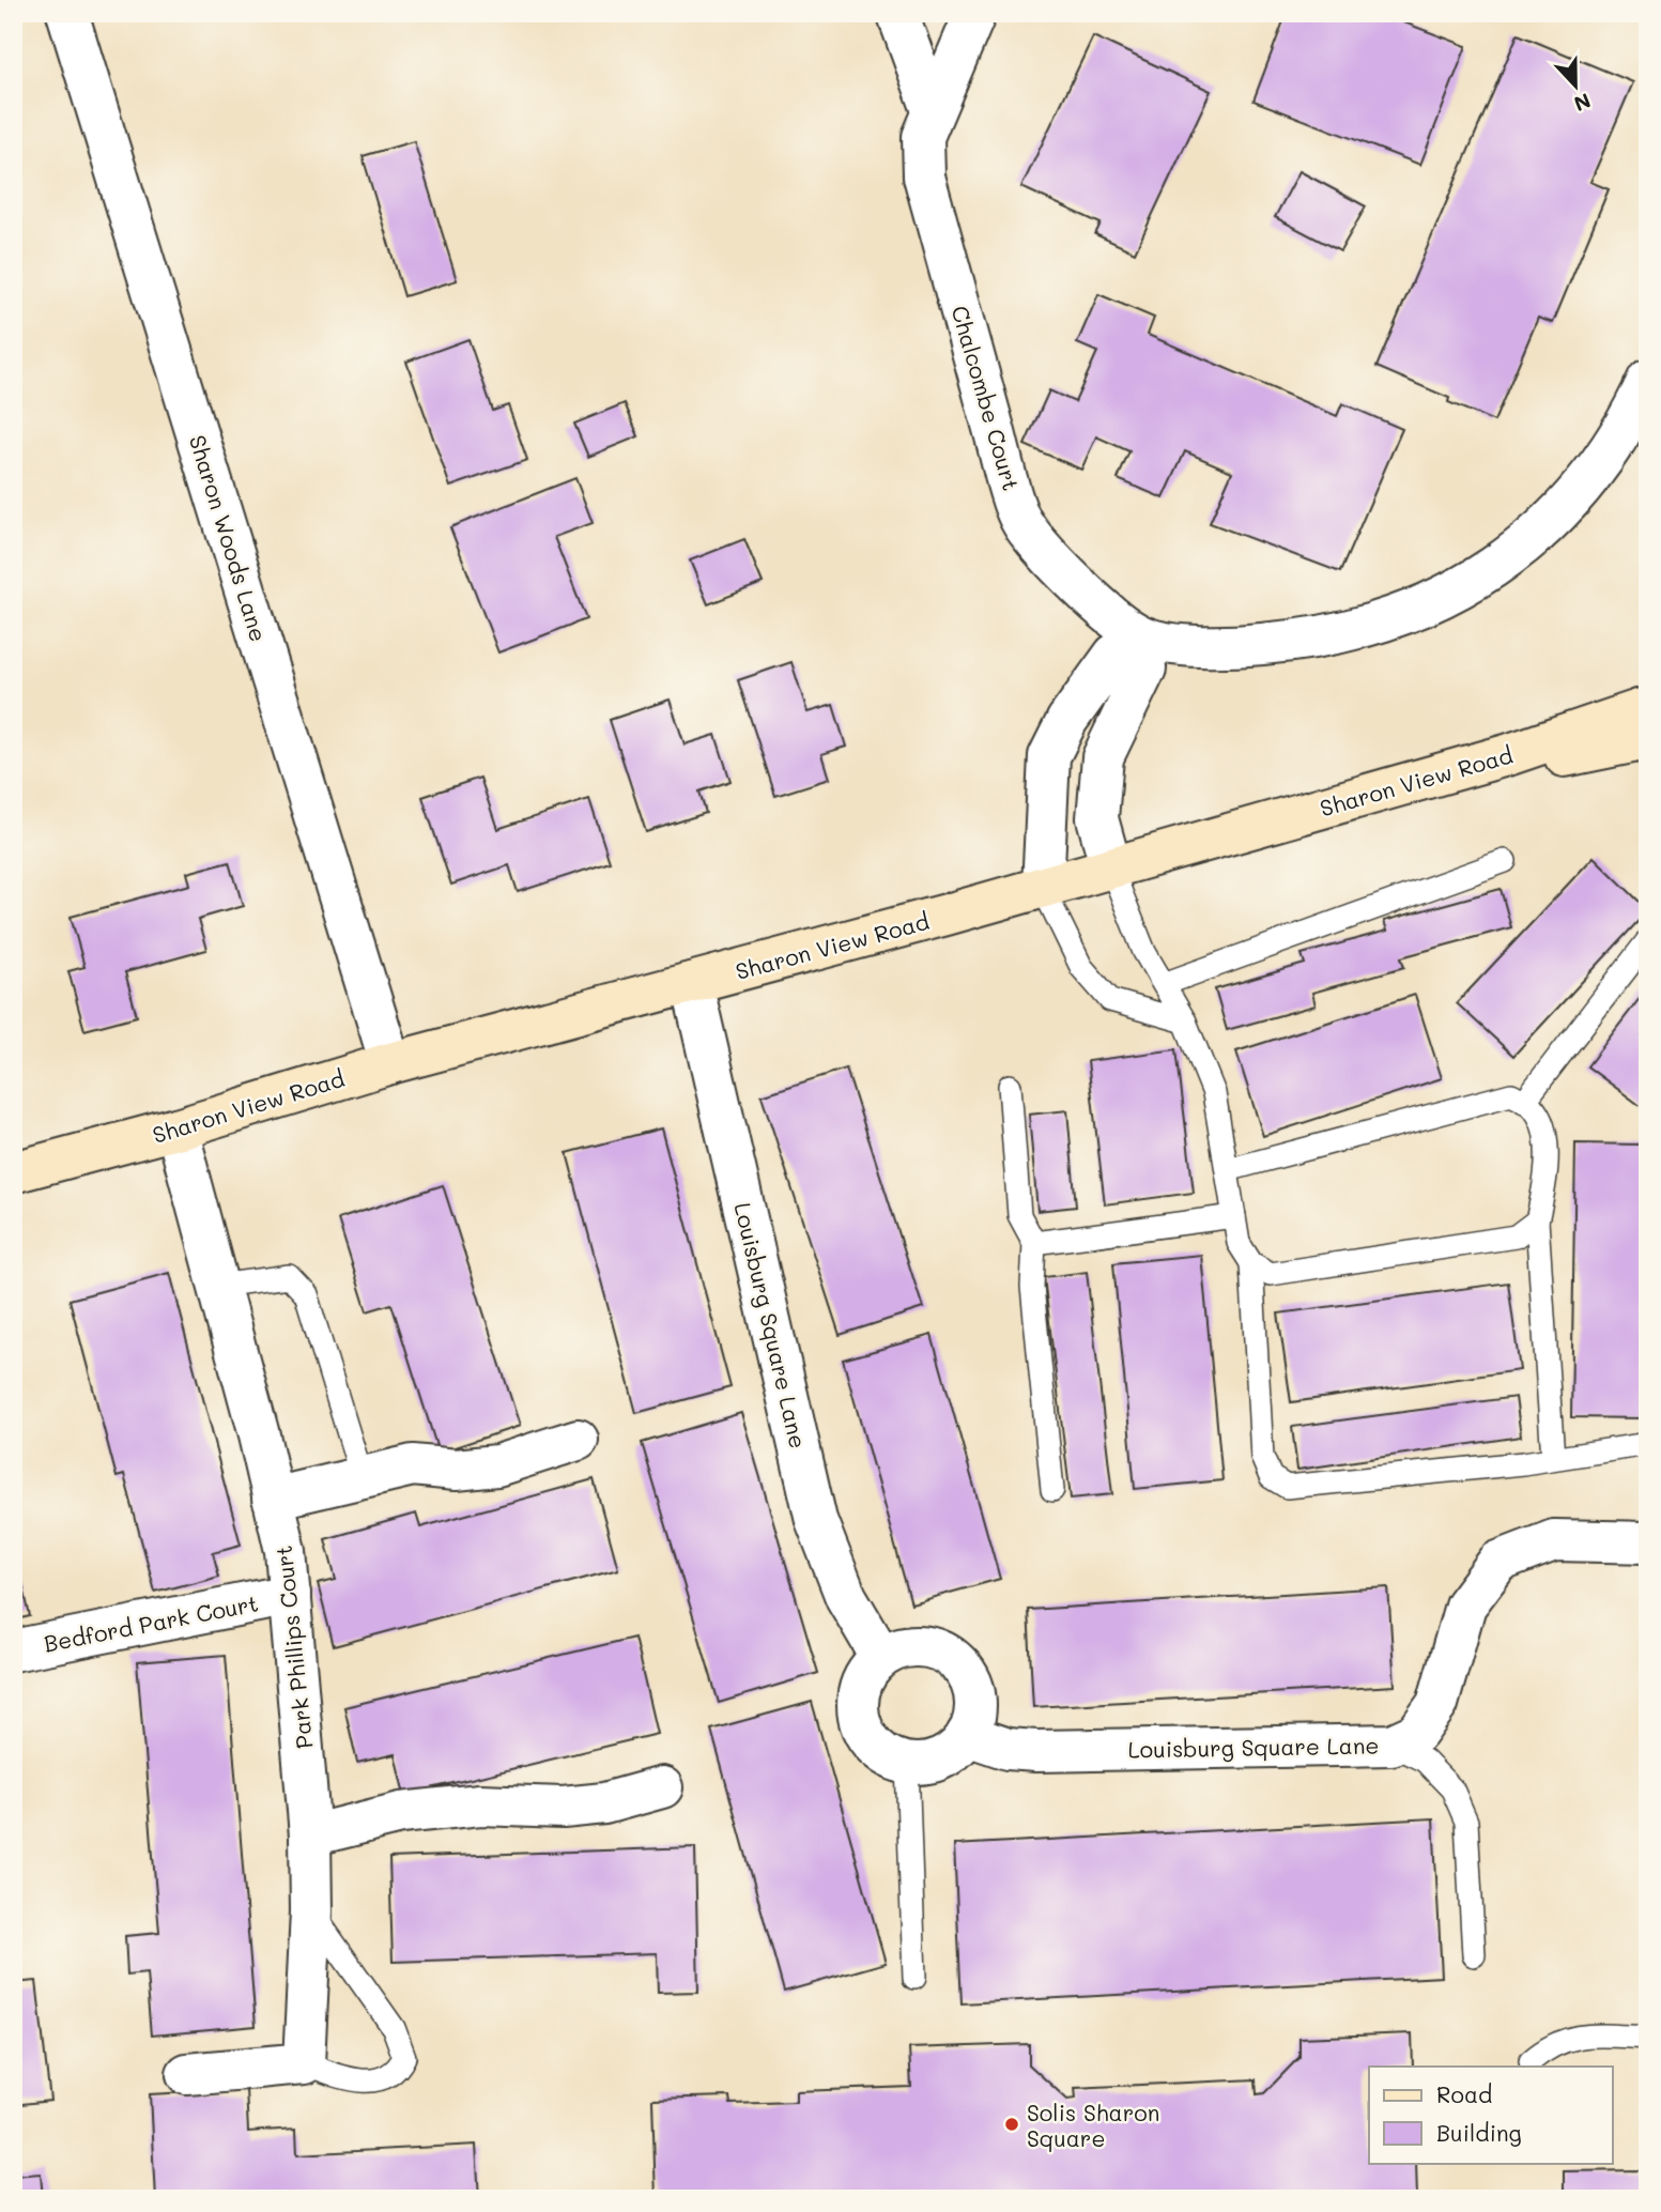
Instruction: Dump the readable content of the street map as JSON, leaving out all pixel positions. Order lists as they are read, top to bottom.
{
  "streets": {
    "street": [
      "Chalcombe Court",
      "Sharon Woods Lane",
      "Sharon View Road",
      "Louisburg Square Lane",
      "Bedford Park Court",
      "Park Phillips Court"
    ]
  },
  "crossings": [
    ["Sharon Woods Lane", "Sharon View Road"],
    ["Sharon View Road", "Louisburg Square Lane"],
    ["Sharon View Road", "Park Phillips Court"],
    ["Bedford Park Court", "Park Phillips Court"]
  ],
  "places": ["Solis Sharon Square"],
  "legend": ["Road", "Building"],
  "north": "bottom"
}
